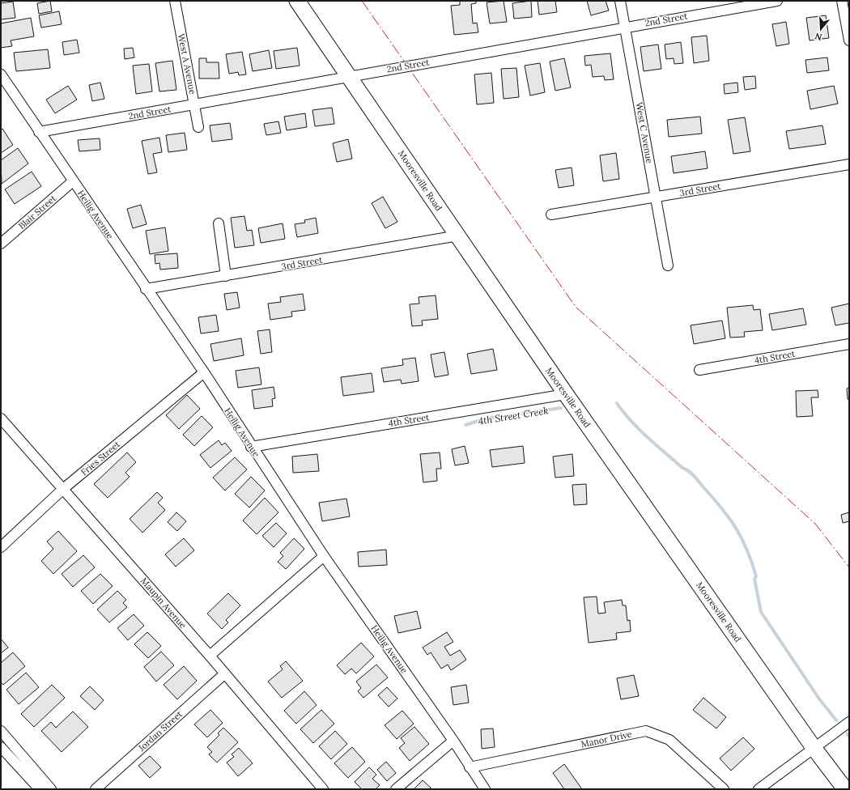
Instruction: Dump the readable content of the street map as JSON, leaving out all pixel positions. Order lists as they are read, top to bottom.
{
  "streets": {
    "main road": ["Mooresville Road"],
    "street": [
      "2nd Street",
      "West A Avenue",
      "West C Avenue",
      "3rd Street",
      "Blair Street",
      "Heilig Avenue",
      "4th Street",
      "Fries Street",
      "Maupin Avenue",
      "Jordan Street",
      "Manor Drive"
    ]
  },
  "crossings": [
    ["2nd Street", "West A Avenue"],
    ["2nd Street", "West C Avenue"],
    ["2nd Street", "Mooresville Road"],
    ["2nd Street", "Heilig Avenue"],
    ["West C Avenue", "3rd Street"],
    ["Mooresville Road", "3rd Street"],
    ["Mooresville Road", "4th Street"],
    ["3rd Street", "Heilig Avenue"],
    ["Blair Street", "Heilig Avenue"],
    ["Heilig Avenue", "4th Street"],
    ["Heilig Avenue", "Fries Street"],
    ["Heilig Avenue", "Manor Drive"],
    ["Fries Street", "Maupin Avenue"],
    ["Maupin Avenue", "Jordan Street"]
  ],
  "water": ["4th Street Creek"],
  "north": "bottom"
}
